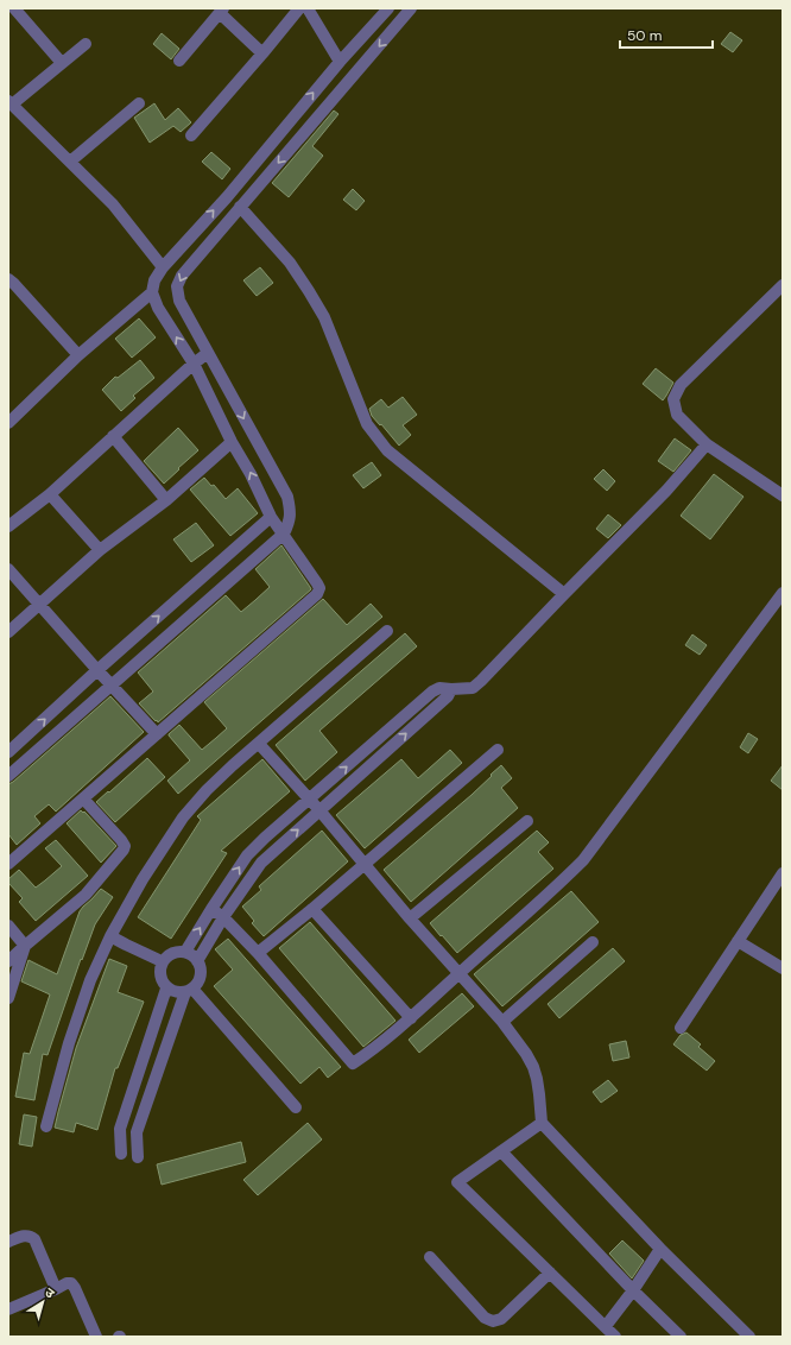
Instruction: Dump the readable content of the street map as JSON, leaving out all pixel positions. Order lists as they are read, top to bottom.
{
  "scale_bar": "50 m",
  "north": "top right"
}
